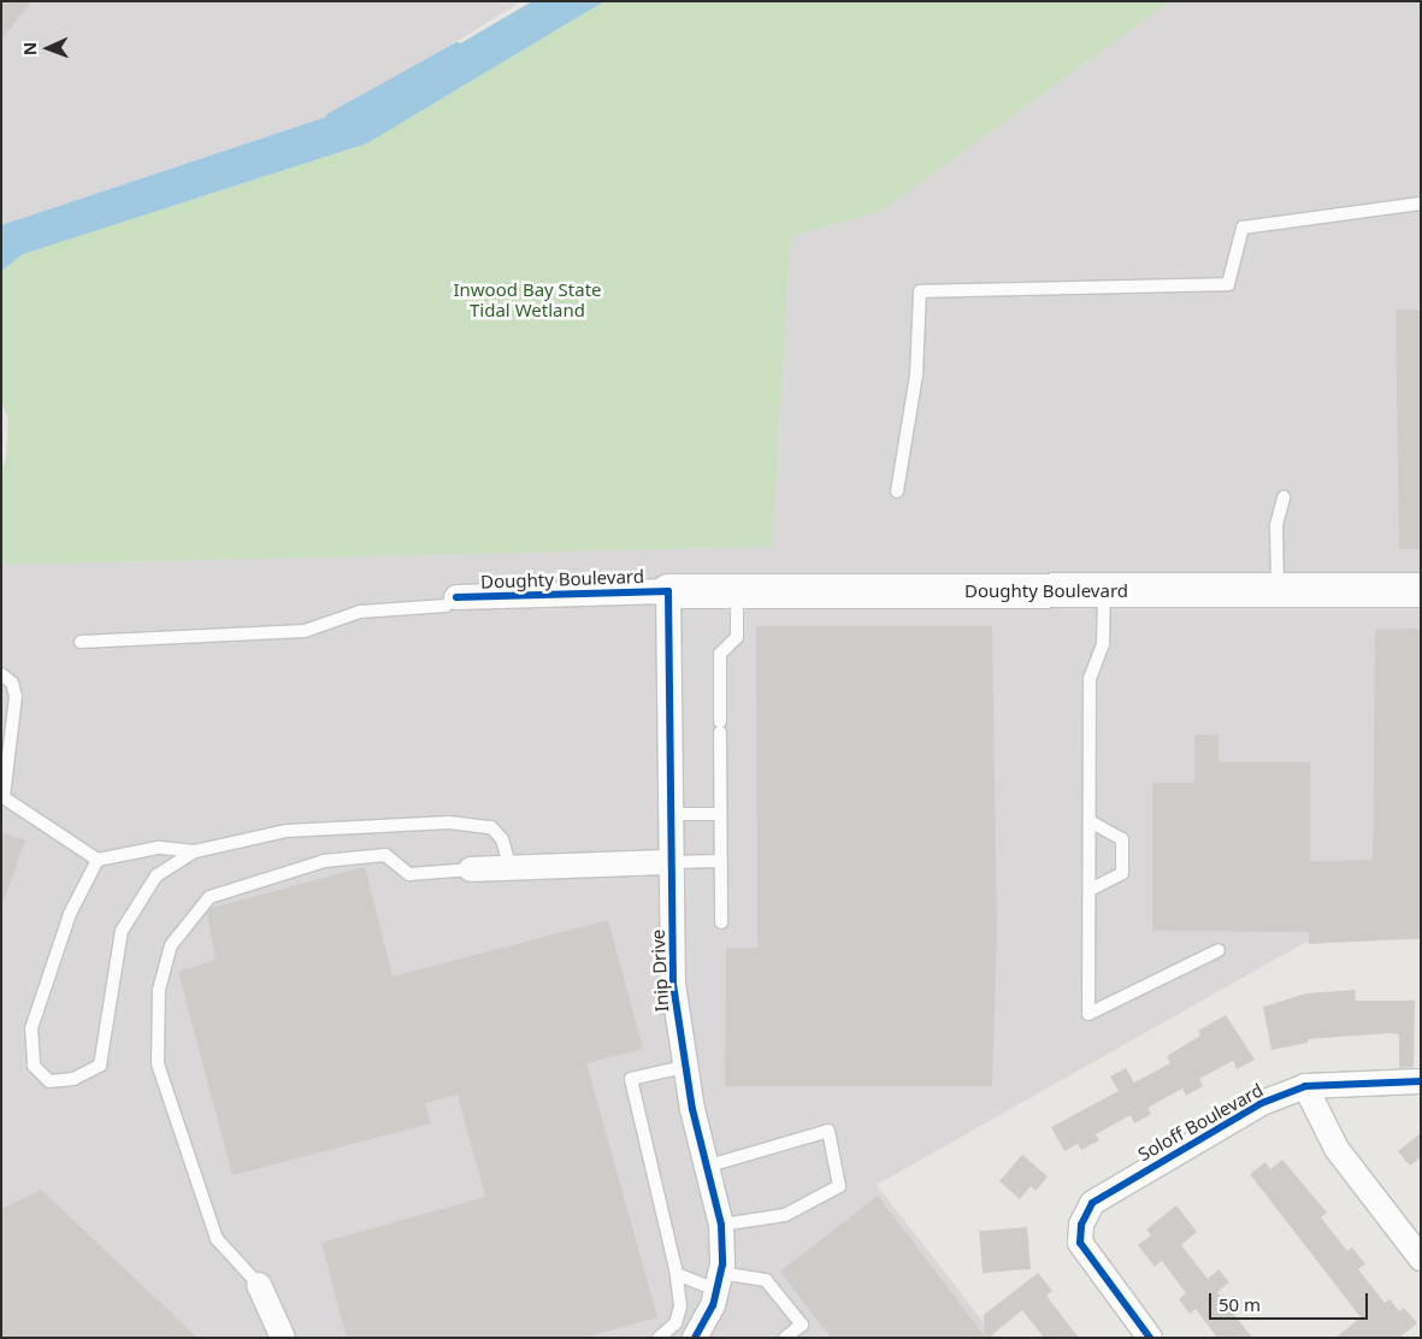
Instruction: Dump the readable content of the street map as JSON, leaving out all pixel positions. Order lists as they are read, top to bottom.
{
  "streets": {
    "main road": ["Doughty Boulevard"],
    "street": ["Inip Drive", "Soloff Boulevard"]
  },
  "crossings": [
    ["Doughty Boulevard", "Inip Drive"]
  ],
  "parks": ["Inwood Bay State Tidal Wetland"],
  "scale_bar": "50 m",
  "north": "left"
}
